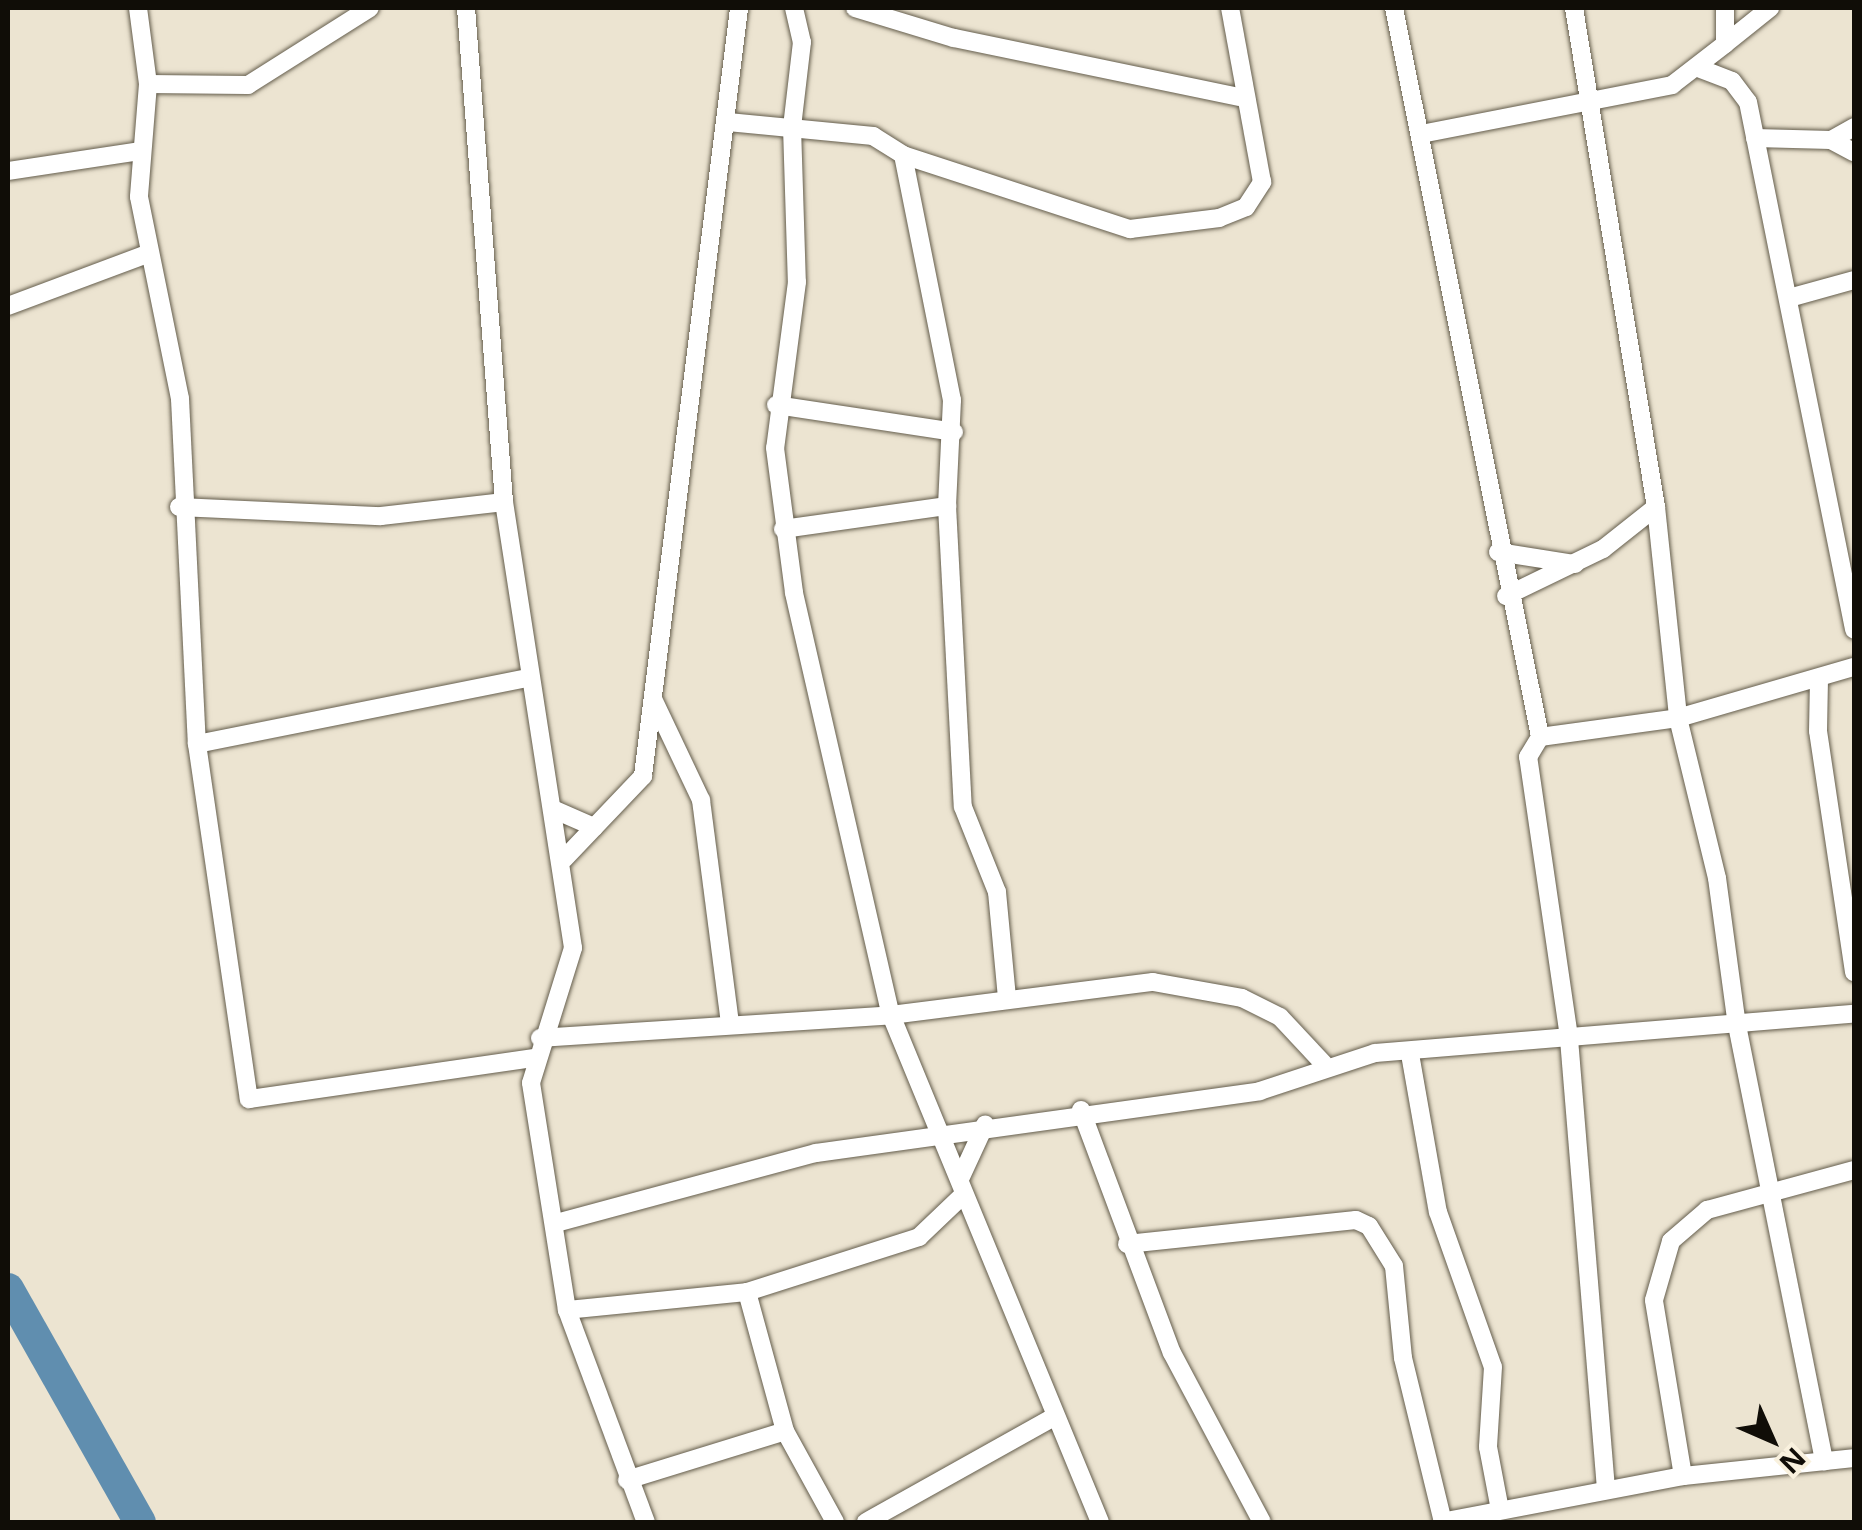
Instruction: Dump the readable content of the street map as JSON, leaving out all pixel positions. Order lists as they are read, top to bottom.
{
  "north": "bottom right"
}
